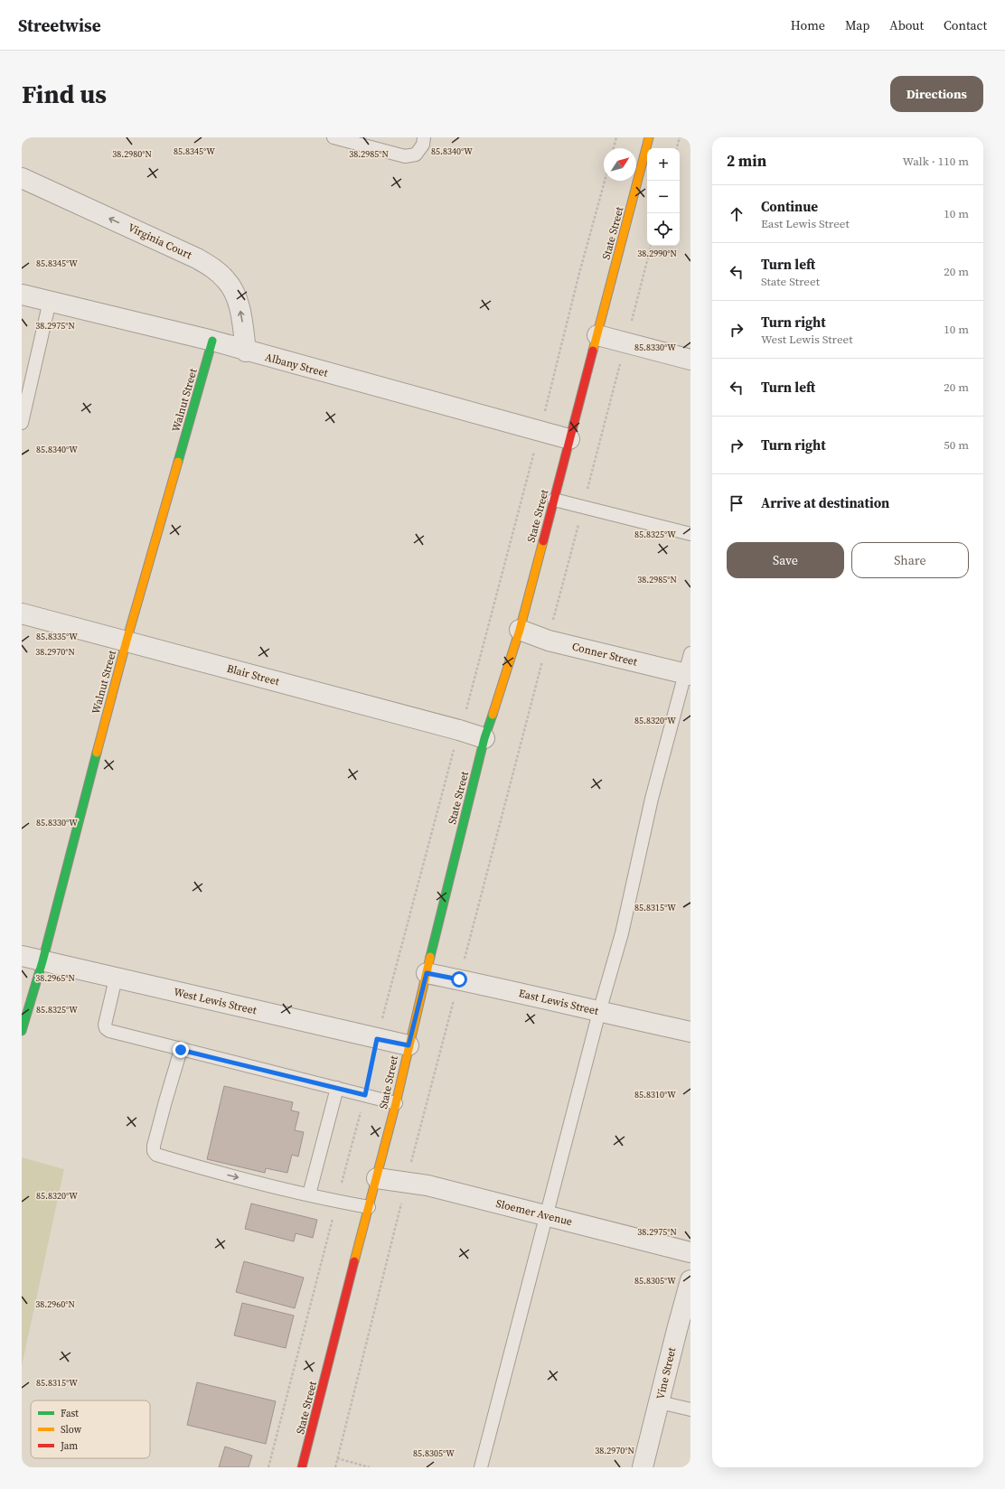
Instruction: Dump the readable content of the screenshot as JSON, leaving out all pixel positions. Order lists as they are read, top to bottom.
{
  "streets": {
    "main road": ["State Street", "Walnut Street"],
    "street": [
      "Virginia Court",
      "Albany Street",
      "Conner Street",
      "Blair Street",
      "West Lewis Street",
      "East Lewis Street",
      "Sloemer Avenue",
      "Vine Street"
    ]
  },
  "crossings": [
    ["State Street", "Albany Street"],
    ["State Street", "Conner Street"],
    ["State Street", "Blair Street"],
    ["State Street", "West Lewis Street"],
    ["State Street", "East Lewis Street"],
    ["State Street", "Sloemer Avenue"],
    ["Virginia Court", "Albany Street"],
    ["Albany Street", "Walnut Street"],
    ["Walnut Street", "Blair Street"],
    ["Walnut Street", "West Lewis Street"]
  ],
  "one_way": ["Virginia Court"],
  "legend": ["Fast", "Slow", "Jam"],
  "north": "top right",
  "page": {
    "header": "Streetwise",
    "nav": [
      "Home",
      "Map",
      "About",
      "Contact"
    ],
    "buttons": [
      "Directions",
      ["Save", "Share"]
    ],
    "title": "Find us",
    "heading": ["2 min", "Walk · 110 m"],
    "map_buttons": ["+", "−"],
    "list": [
      ["Continue", "East Lewis Street", "10 m"],
      ["Turn left", "State Street", "20 m"],
      ["Turn right", "West Lewis Street", "10 m"],
      ["Turn left", "20 m"],
      ["Turn right", "50 m"],
      "Arrive at destination"
    ]
  },
  "coordinates": [
    "85.8345°W",
    "85.8340°W",
    "38.2980°N",
    "38.2985°N",
    "38.2990°N",
    "38.2975°N",
    "85.8330°W",
    "85.8325°W",
    "85.8335°W",
    "38.2970°N",
    "85.8320°W",
    "85.8315°W",
    "38.2965°N",
    "85.8310°W",
    "85.8305°W",
    "38.2960°N"
  ]
}
